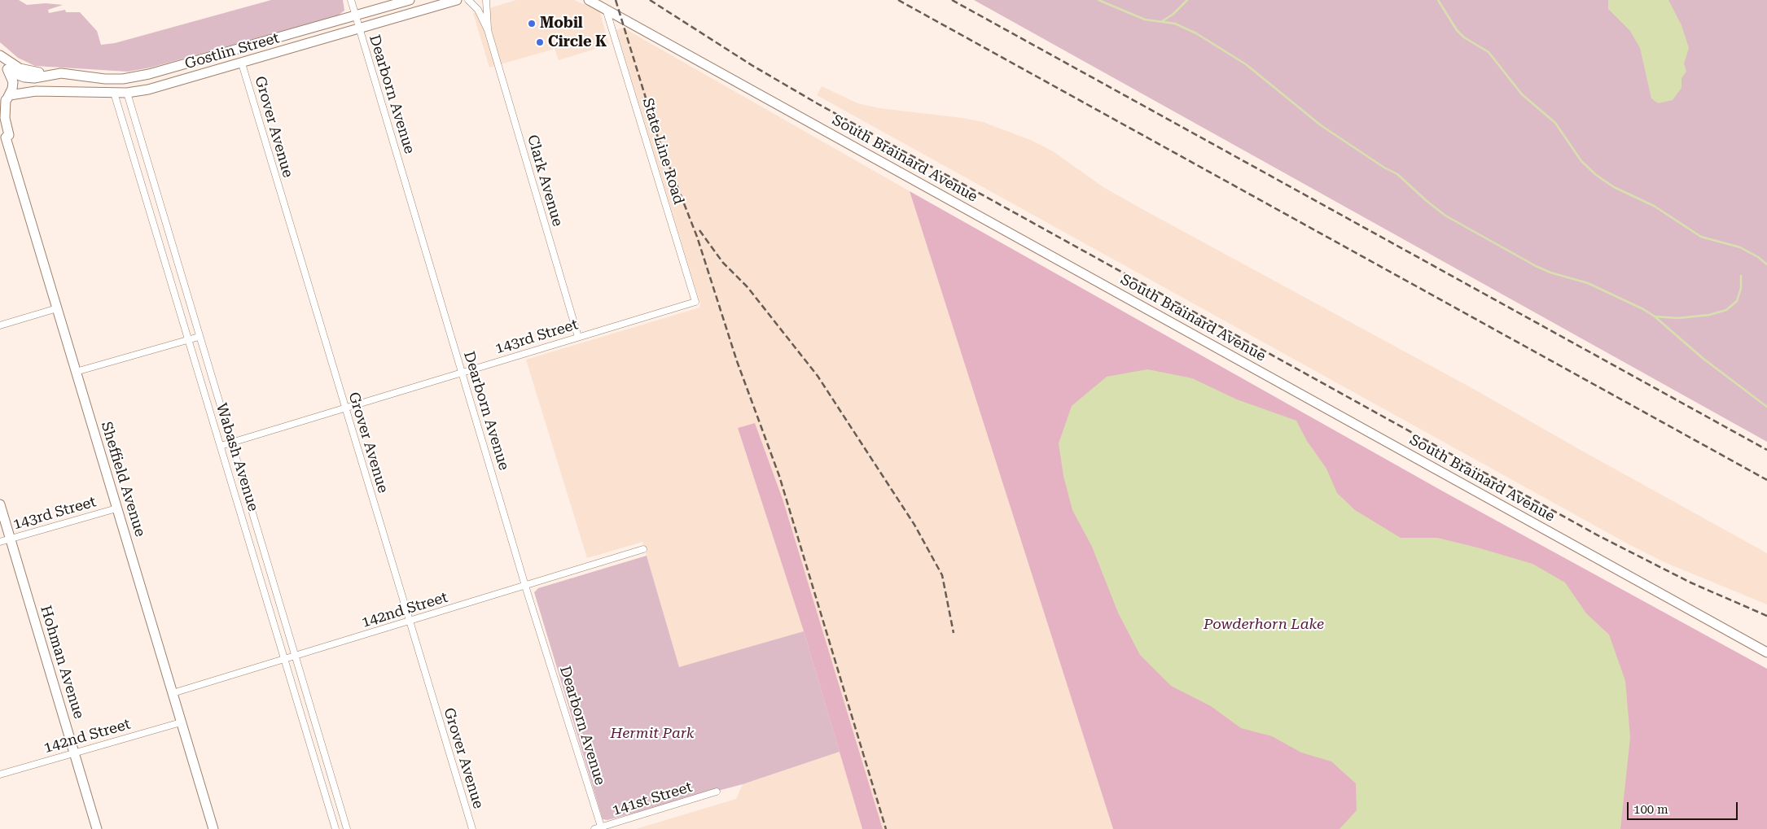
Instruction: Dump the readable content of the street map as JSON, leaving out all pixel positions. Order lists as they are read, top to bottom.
{
  "streets": {
    "main road": [
      "Gostlin Street",
      "South Brainard Avenue",
      "Sheffield Avenue",
      "Hohman Avenue"
    ],
    "street": [
      "Dearborn Avenue",
      "Grover Avenue",
      "State Line Road",
      "Clark Avenue",
      "143rd Street",
      "Wabash Avenue",
      "142nd Street",
      "141st Street"
    ]
  },
  "crossings": [
    ["Gostlin Street", "Dearborn Avenue"],
    ["Gostlin Street", "Grover Avenue"],
    ["Gostlin Street", "Wabash Avenue"],
    ["Gostlin Street", "Sheffield Avenue"],
    ["Dearborn Avenue", "143rd Street"],
    ["Dearborn Avenue", "142nd Street"],
    ["Dearborn Avenue", "141st Street"],
    ["Grover Avenue", "143rd Street"],
    ["Grover Avenue", "142nd Street"],
    ["State Line Road", "South Brainard Avenue"],
    ["State Line Road", "143rd Street"],
    ["Clark Avenue", "143rd Street"],
    ["143rd Street", "Wabash Avenue"],
    ["143rd Street", "Sheffield Avenue"],
    ["143rd Street", "Hohman Avenue"],
    ["Wabash Avenue", "142nd Street"],
    ["Sheffield Avenue", "142nd Street"],
    ["142nd Street", "Hohman Avenue"]
  ],
  "parks": ["Powderhorn Lake", "Hermit Park"],
  "places": ["Mobil", "Circle K"],
  "scale_bar": "100 m"
}
